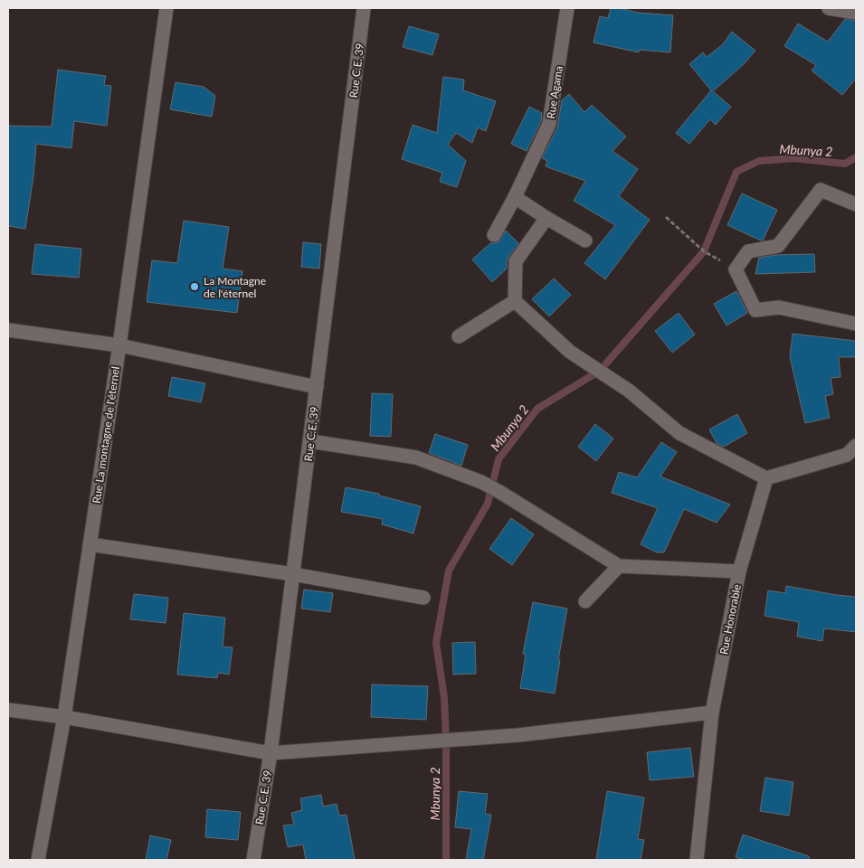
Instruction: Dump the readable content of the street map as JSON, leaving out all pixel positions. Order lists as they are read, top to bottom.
{
  "streets": {
    "street": [
      "Rue C.E. 39",
      "Rue Agama",
      "Rue La montagne de l'éternel",
      "Rue Honorable"
    ]
  },
  "water": ["Mbunya 2"],
  "places": ["La Montagne de l'éternel"]
}
